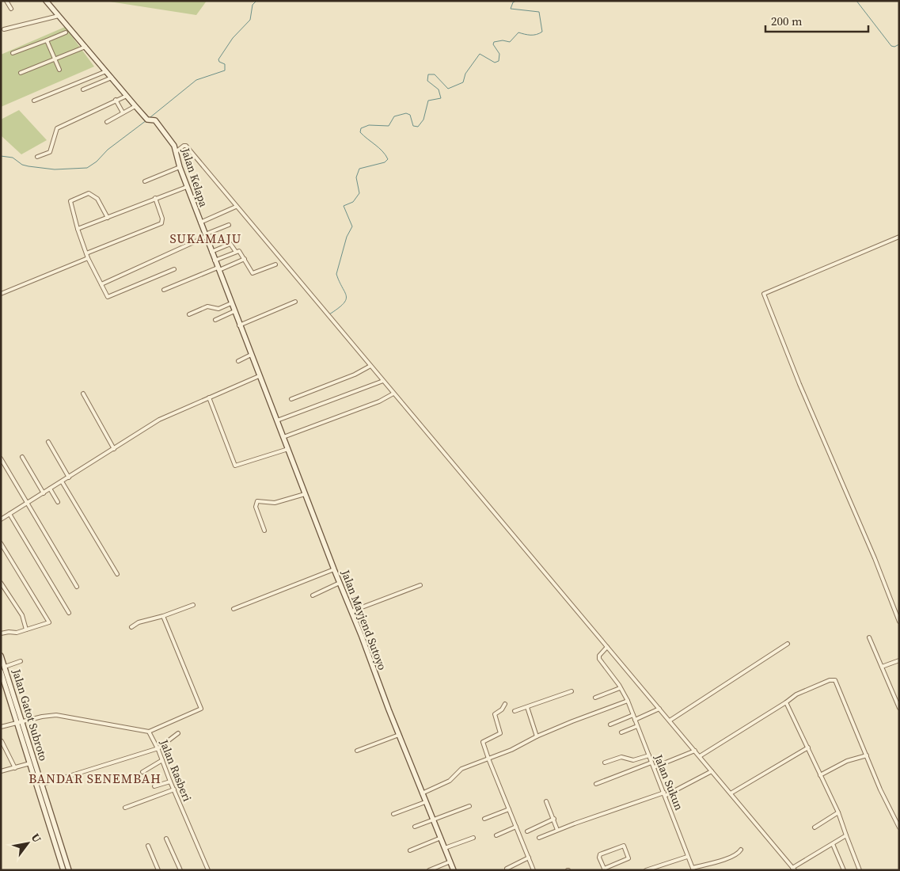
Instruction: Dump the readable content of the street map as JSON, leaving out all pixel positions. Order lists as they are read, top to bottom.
{
  "streets": {
    "street": [
      "Jalan Kelapa",
      "Jalan Mayjend Sutoyo",
      "Jalan Gatot Subroto",
      "Jalan Rasberi",
      "Jalan Sukun"
    ]
  },
  "crossings": [
    ["Jalan Kelapa", "Jalan Mayjend Sutoyo"],
    ["Jalan Gatot Subroto", "Jalan Rasberi"]
  ],
  "districts": ["SUKAMAJU", "BANDAR SENEMBAH"],
  "scale_bar": "200 m",
  "north": "top right"
}
